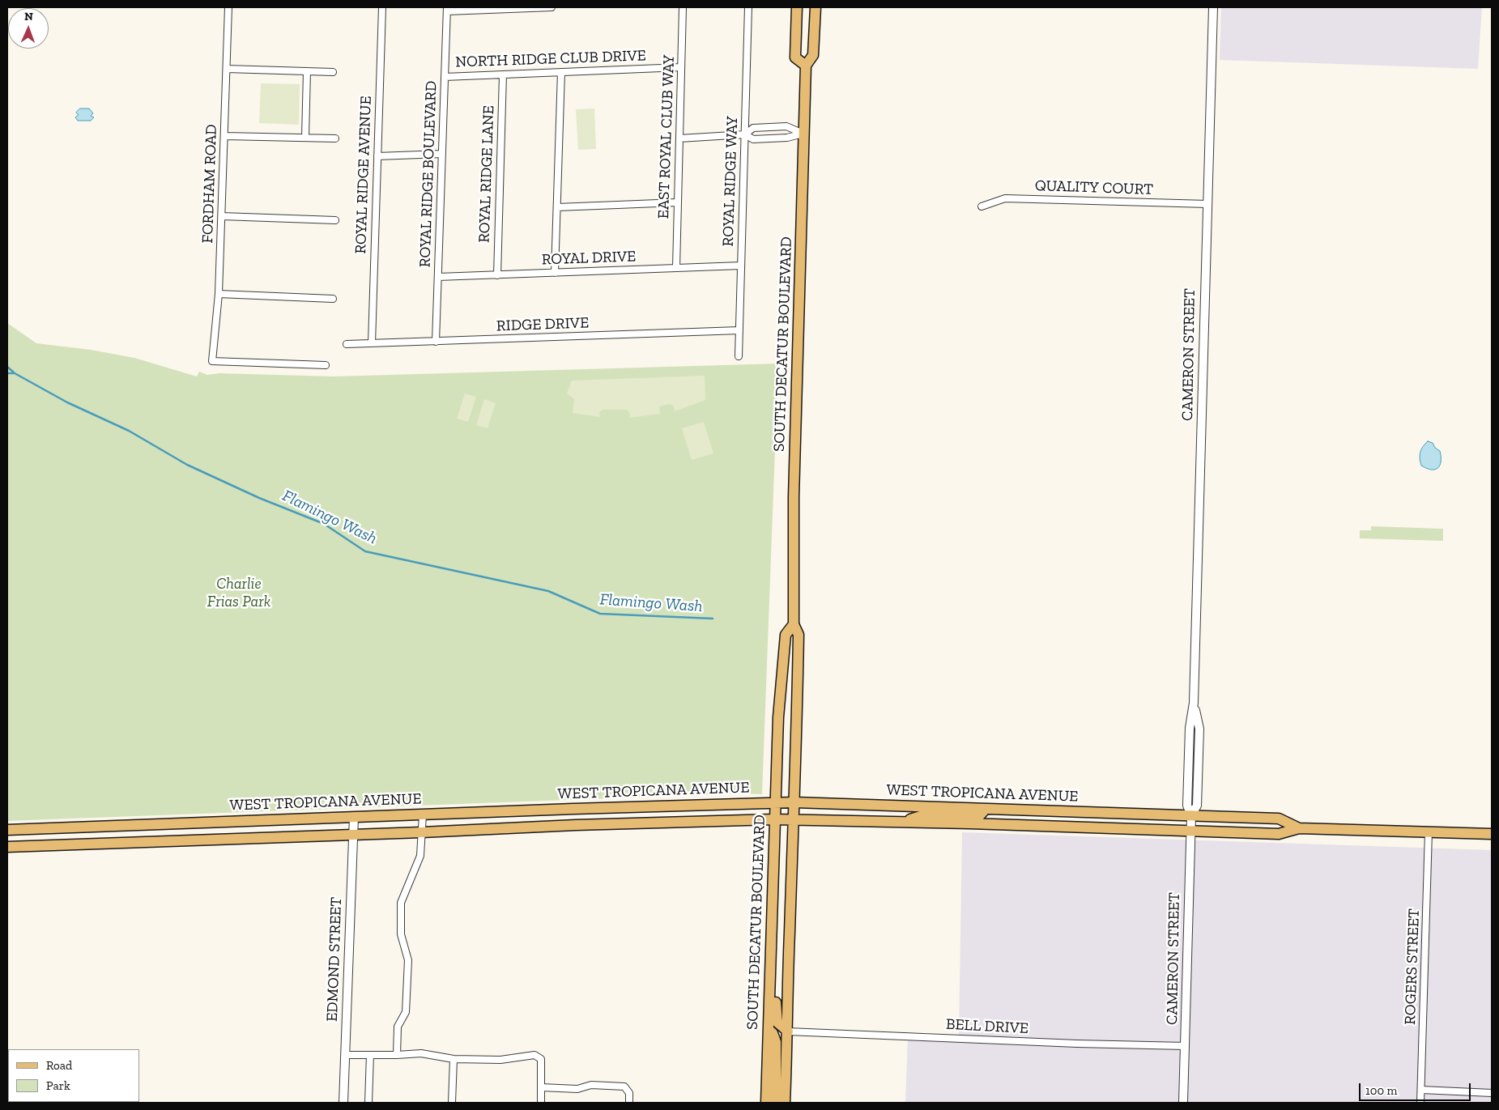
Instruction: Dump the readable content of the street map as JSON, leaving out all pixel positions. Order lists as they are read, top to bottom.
{
  "streets": {
    "main road": ["SOUTH DECATUR BOULEVARD", "WEST TROPICANA AVENUE"],
    "street": [
      "NORTH RIDGE CLUB DRIVE",
      "EAST ROYAL CLUB WAY",
      "ROYAL RIDGE BOULEVARD",
      "ROYAL RIDGE LANE",
      "ROYAL RIDGE AVENUE",
      "ROYAL RIDGE WAY",
      "FORDHAM ROAD",
      "QUALITY COURT",
      "ROYAL DRIVE",
      "RIDGE DRIVE",
      "CAMERON STREET",
      "EDMOND STREET",
      "ROGERS STREET",
      "BELL DRIVE"
    ]
  },
  "crossings": [
    ["NORTH RIDGE CLUB DRIVE", "EAST ROYAL CLUB WAY"],
    ["NORTH RIDGE CLUB DRIVE", "ROYAL RIDGE BOULEVARD"],
    ["NORTH RIDGE CLUB DRIVE", "ROYAL RIDGE LANE"],
    ["EAST ROYAL CLUB WAY", "ROYAL DRIVE"],
    ["ROYAL RIDGE BOULEVARD", "ROYAL DRIVE"],
    ["ROYAL RIDGE BOULEVARD", "RIDGE DRIVE"],
    ["ROYAL RIDGE LANE", "ROYAL DRIVE"],
    ["ROYAL RIDGE AVENUE", "RIDGE DRIVE"],
    ["ROYAL RIDGE WAY", "ROYAL DRIVE"],
    ["ROYAL RIDGE WAY", "RIDGE DRIVE"],
    ["QUALITY COURT", "CAMERON STREET"],
    ["SOUTH DECATUR BOULEVARD", "WEST TROPICANA AVENUE"],
    ["SOUTH DECATUR BOULEVARD", "BELL DRIVE"],
    ["CAMERON STREET", "WEST TROPICANA AVENUE"],
    ["CAMERON STREET", "BELL DRIVE"],
    ["WEST TROPICANA AVENUE", "EDMOND STREET"],
    ["WEST TROPICANA AVENUE", "ROGERS STREET"]
  ],
  "water": ["Flamingo Wash"],
  "parks": ["Charlie Frias Park"],
  "legend": ["Road", "Park"],
  "scale_bar": "100 m",
  "north": "top"
}
